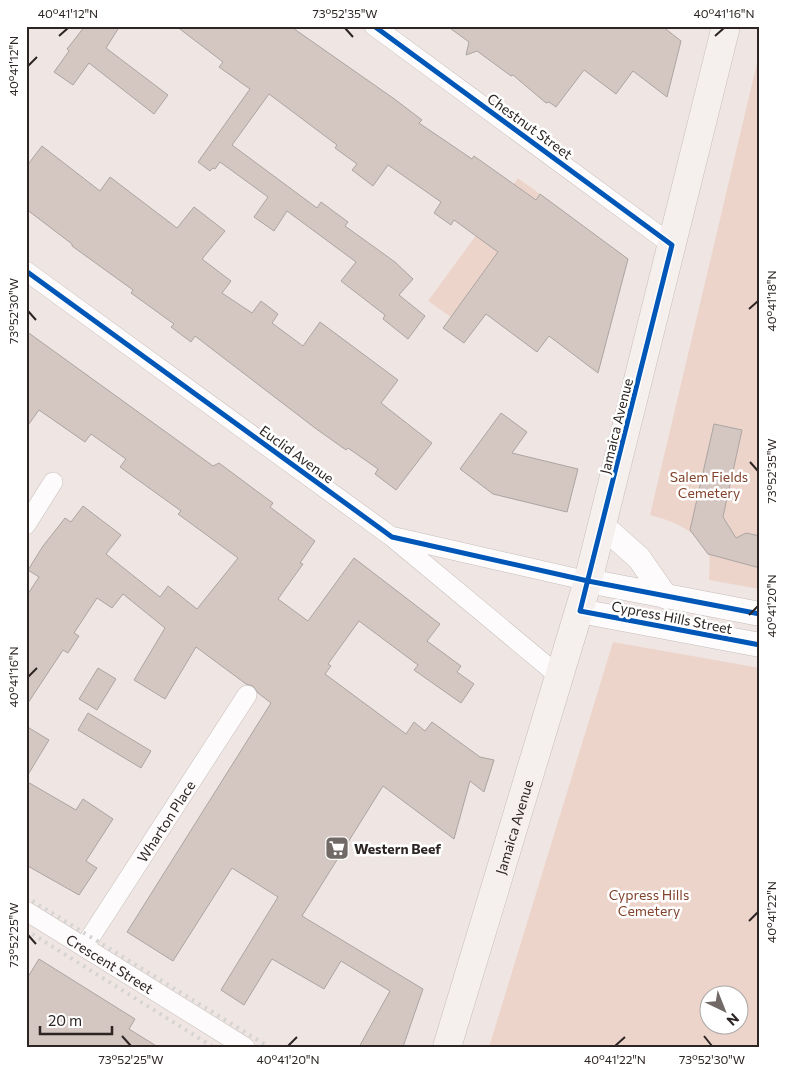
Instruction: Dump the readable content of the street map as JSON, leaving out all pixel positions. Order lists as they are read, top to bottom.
{
  "streets": {
    "main road": ["Jamaica Avenue"],
    "street": [
      "Chestnut Street",
      "Euclid Avenue",
      "Cypress Hills Street",
      "Wharton Place",
      "Crescent Street"
    ]
  },
  "crossings": [
    ["Chestnut Street", "Jamaica Avenue"],
    ["Jamaica Avenue", "Euclid Avenue"],
    ["Jamaica Avenue", "Cypress Hills Street"],
    ["Euclid Avenue", "Cypress Hills Street"],
    ["Wharton Place", "Crescent Street"]
  ],
  "parks": ["Salem Fields Cemetery", "Cypress Hills Cemetery"],
  "places": {
    "supermarket": ["Western Beef"]
  },
  "scale_bar": "20 m",
  "north": "bottom right",
  "coordinates": [
    "40°41'12\"N",
    "73°52'35\"W",
    "40°41'16\"N",
    "40°41'18\"N",
    "73°52'30\"W",
    "40°41'20\"N",
    "40°41'22\"N",
    "73°52'25\"W"
  ]
}
